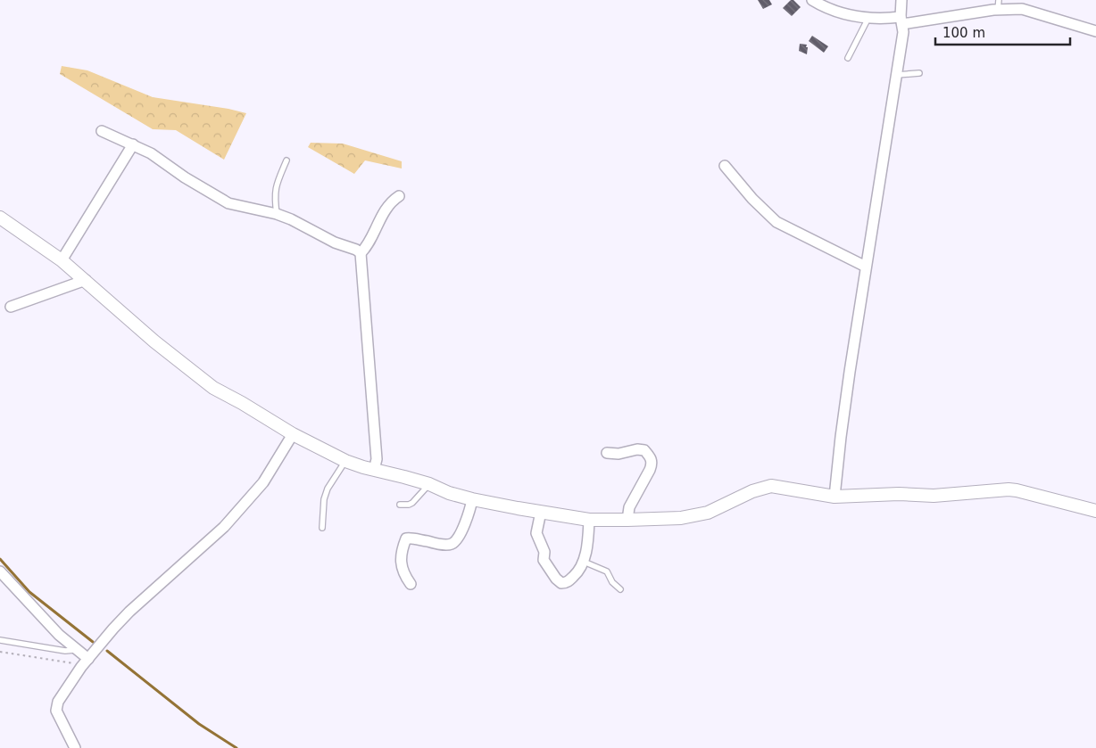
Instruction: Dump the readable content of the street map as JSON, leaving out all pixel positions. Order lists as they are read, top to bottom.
{
  "scale_bar": "100 m"
}
